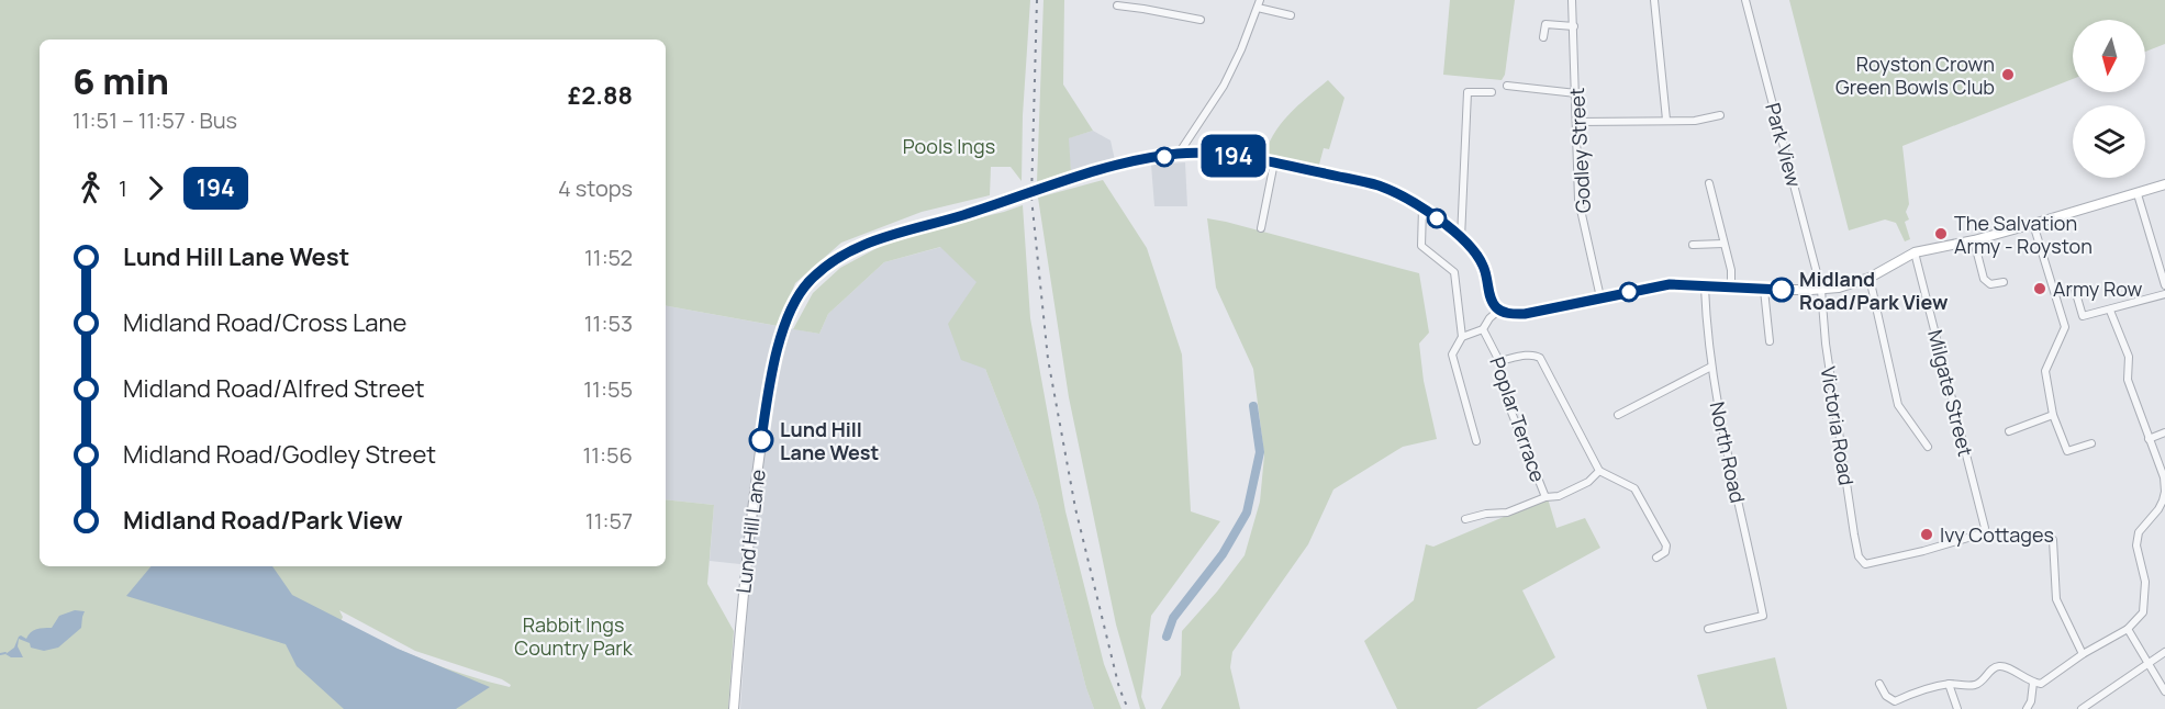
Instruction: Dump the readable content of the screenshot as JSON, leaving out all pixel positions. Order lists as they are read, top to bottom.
{
  "streets": {
    "main road": ["Lund Hill Lane"],
    "street": [
      "Park View",
      "Godley Street",
      "Milgate Street",
      "Poplar Terrace",
      "Victoria Road",
      "North Road"
    ]
  },
  "crossings": [
    ["Park View", "Victoria Road"],
    ["Milgate Street", "Victoria Road"]
  ],
  "parks": ["Pools Ings", "Rabbit Ings Country Park"],
  "places": [
    "Royston Crown Green Bowls Club",
    "The Salvation Army - Royston",
    "Army Row",
    "Midland Road/Park View",
    "Lund Hill Lane West",
    "Ivy Cottages"
  ],
  "lines": ["bus line 194"],
  "north": "bottom",
  "page": {
    "on_map": "194",
    "heading": ["6 min", "11:51 – 11:57 · Bus", "£2.88"],
    "legs": ["1", "194", "4 stops"],
    "list": [
      {
        "name": "Lund Hill Lane West",
        "value": "11:52"
      },
      {
        "name": "Midland Road/Cross Lane",
        "value": "11:53"
      },
      {
        "name": "Midland Road/Alfred Street",
        "value": "11:55"
      },
      {
        "name": "Midland Road/Godley Street",
        "value": "11:56"
      },
      {
        "name": "Midland Road/Park View",
        "value": "11:57"
      }
    ]
  }
}
